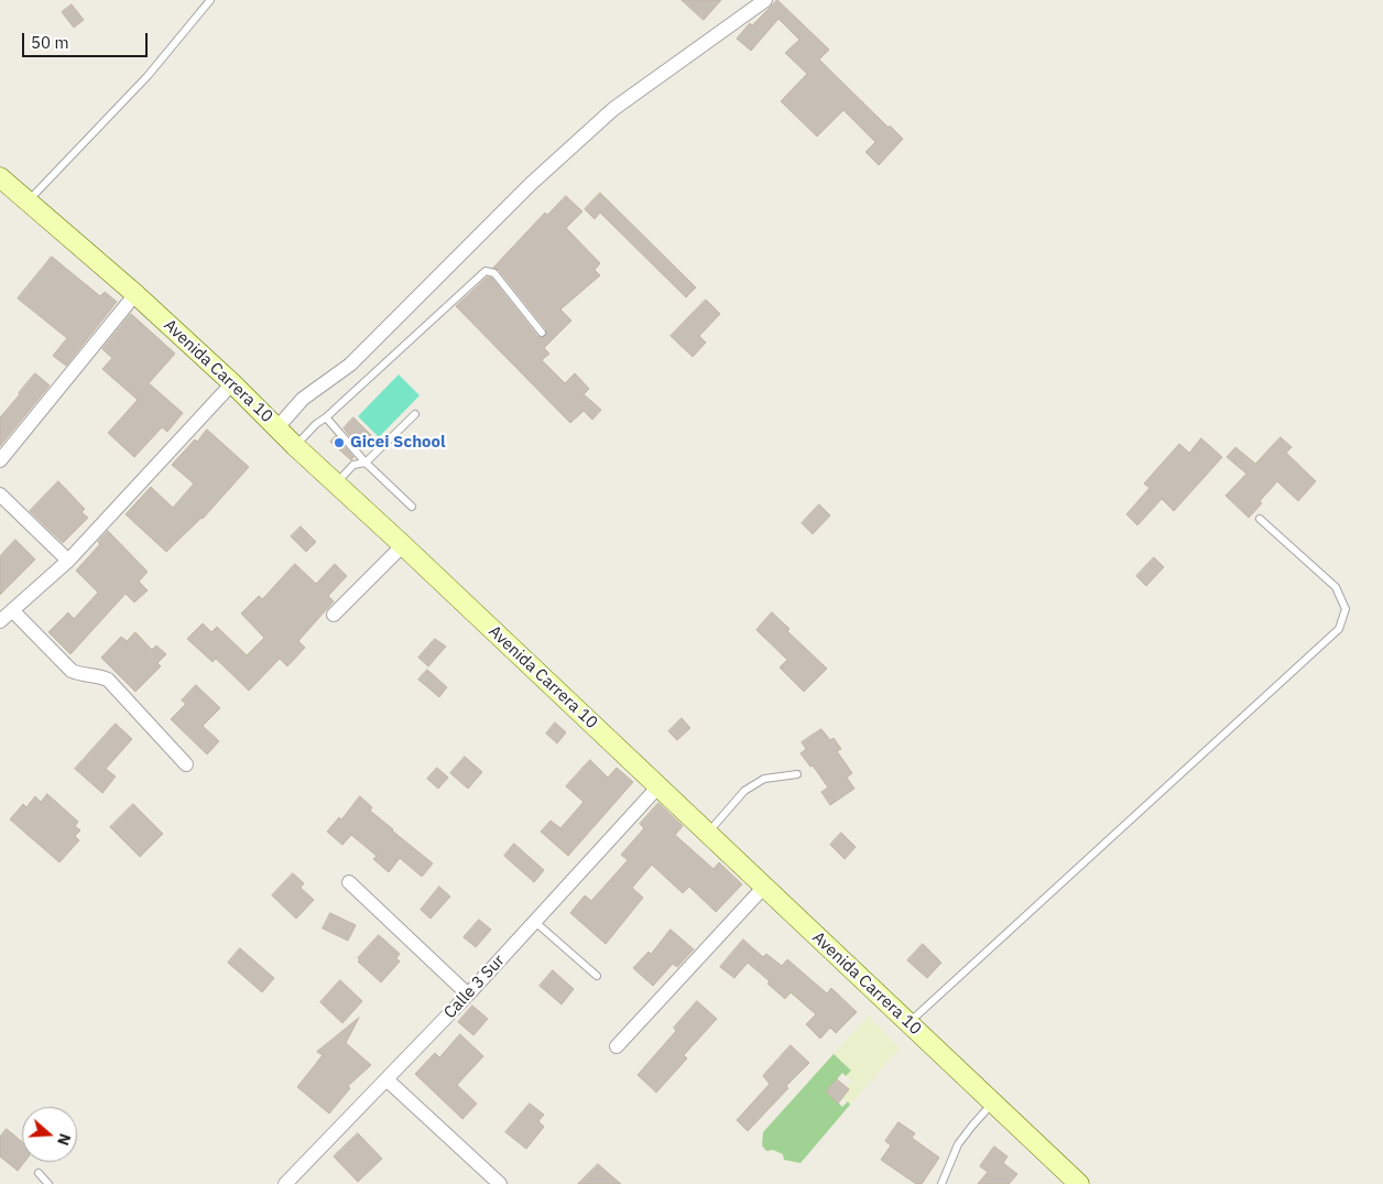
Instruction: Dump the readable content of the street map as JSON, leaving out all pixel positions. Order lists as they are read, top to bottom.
{
  "streets": {
    "street": ["Avenida Carrera 10", "Calle 3 Sur"]
  },
  "crossings": [
    ["Avenida Carrera 10", "Calle 3 Sur"]
  ],
  "places": ["Gicei School"],
  "scale_bar": "50 m",
  "north": "right"
}
